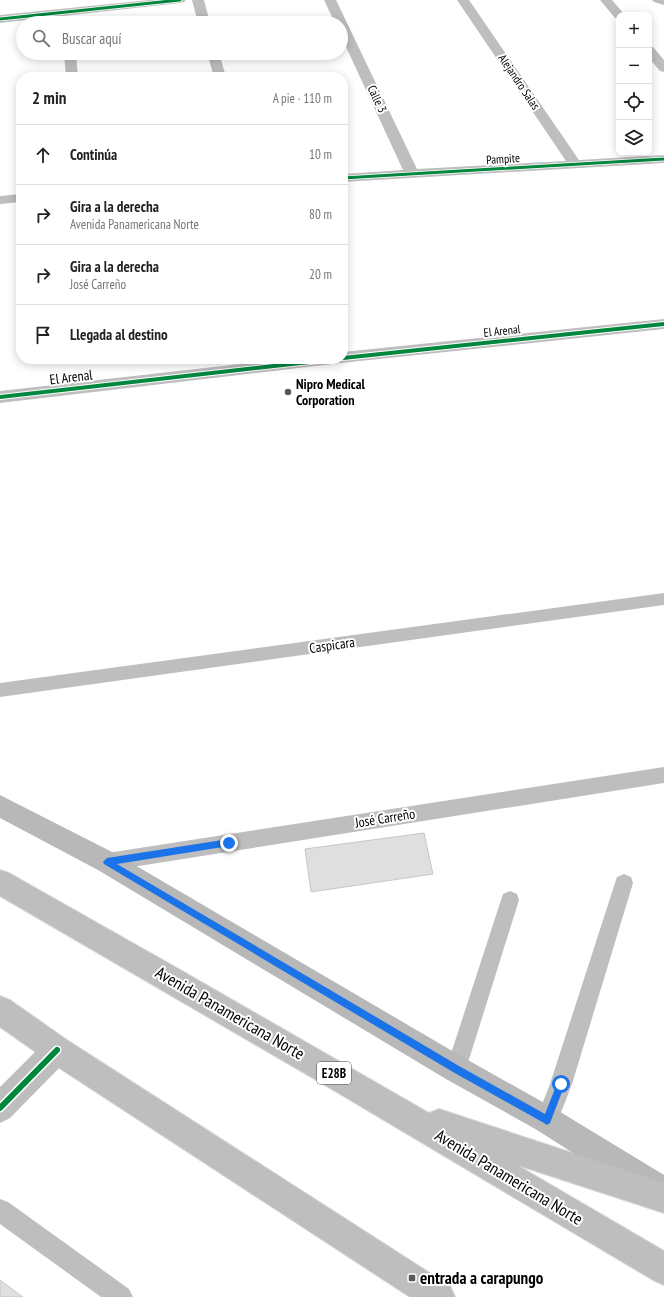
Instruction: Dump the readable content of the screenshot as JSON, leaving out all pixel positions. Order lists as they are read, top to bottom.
{
  "streets": {
    "main road": [
      "Alejandro Salas",
      "Calle 3",
      "Pampite",
      "El Arenal",
      "Avenida Panamericana Norte",
      "E28B"
    ],
    "lane": ["Caspicara", "José Carreño"]
  },
  "crossings": [
    ["Alejandro Salas", "Pampite"],
    ["Calle 3", "Pampite"]
  ],
  "places": {
    "other": ["Nipro Medical Corporation"],
    "transit": ["entrada a carapungo"]
  },
  "page": {
    "map_buttons": ["+", "−"],
    "search": "Buscar aquí",
    "heading": ["2 min", "A pie · 110 m"],
    "list": [
      ["Continúa", "10 m"],
      ["Gira a la derecha", "Avenida Panamericana Norte", "80 m"],
      ["Gira a la derecha", "José Carreño", "20 m"],
      "Llegada al destino"
    ]
  }
}
